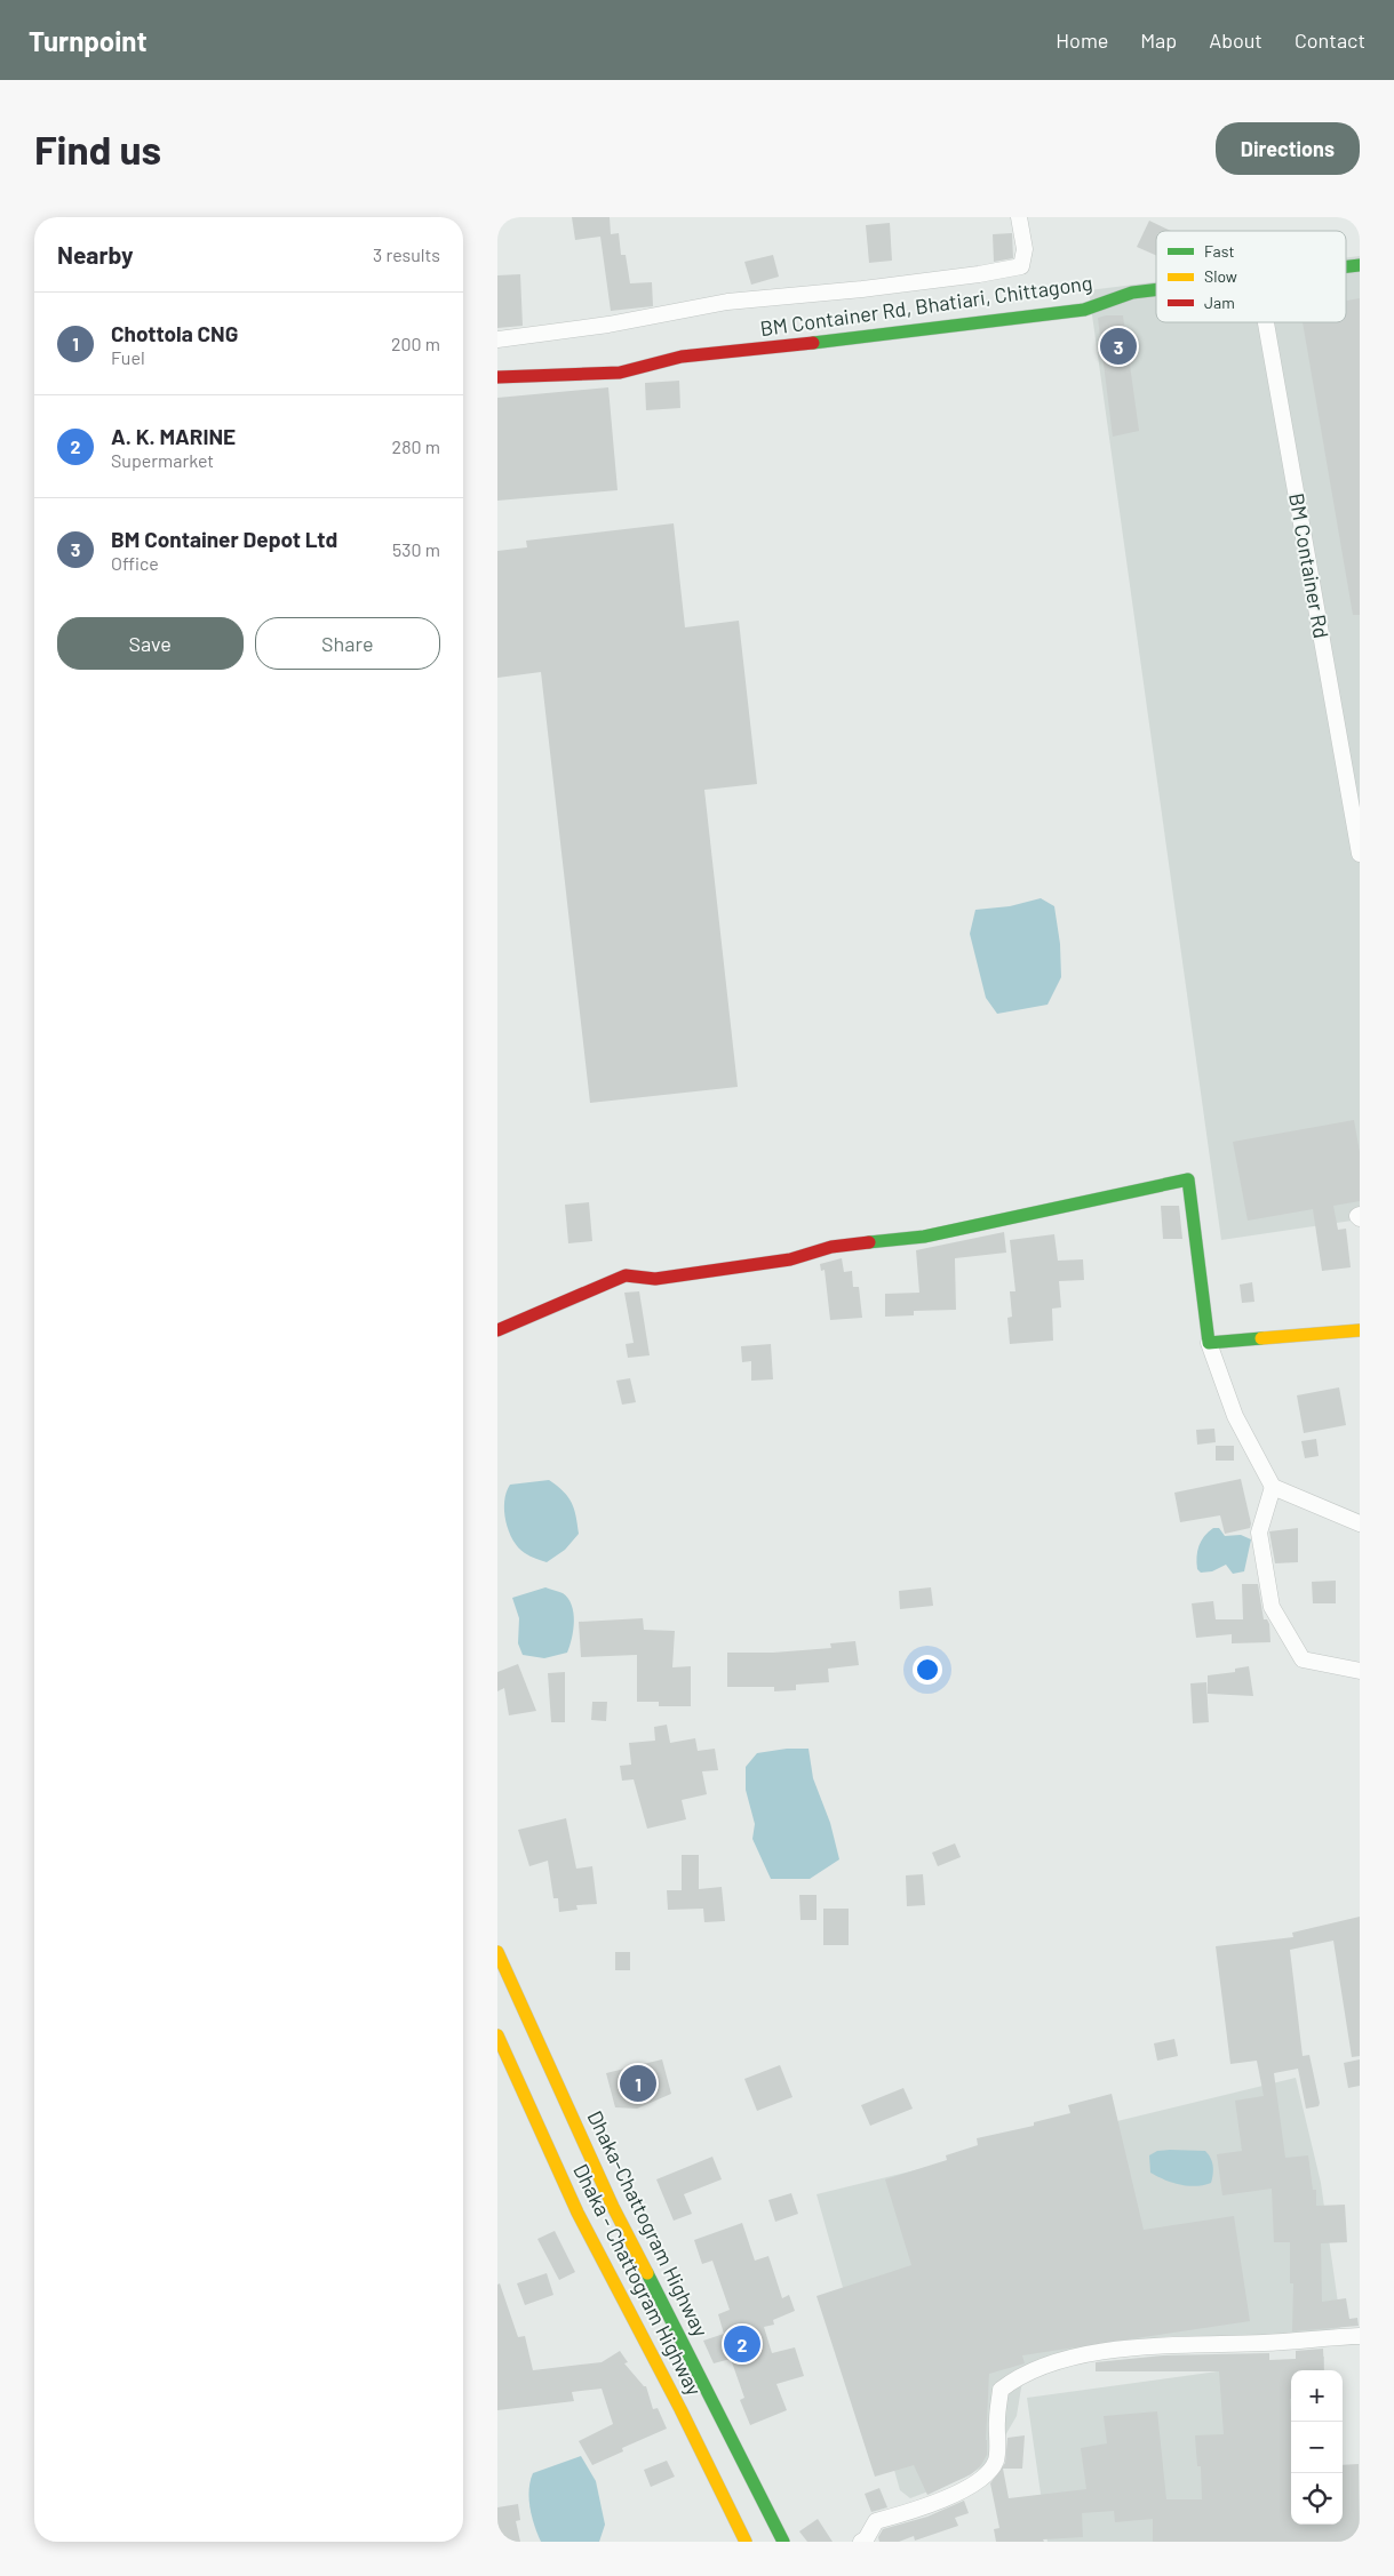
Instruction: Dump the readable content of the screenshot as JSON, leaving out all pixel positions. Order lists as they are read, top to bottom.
{
  "streets": {
    "main road": ["BM Container Rd, Bhatiari, Chittagong", "Dhaka-Chattogram Highway", "Dhaka - Chattogram Highway"],
    "street": ["BM Container Rd"]
  },
  "legend": ["Fast", "Slow", "Jam"],
  "page": {
    "header": "Turnpoint",
    "nav": [
      "Home",
      "Map",
      "About",
      "Contact"
    ],
    "buttons": [
      "Directions",
      ["Save", "Share"]
    ],
    "title": "Find us",
    "heading": ["Nearby", "3 results"],
    "list": [
      {
        "mark": "1",
        "name": "Chottola CNG",
        "note": "Fuel",
        "value": "200 m"
      },
      {
        "mark": "2",
        "name": "A. K. MARINE",
        "note": "Supermarket",
        "value": "280 m"
      },
      {
        "mark": "3",
        "name": "BM Container Depot Ltd",
        "note": "Office",
        "value": "530 m"
      }
    ],
    "pins": ["3", "1", "2"],
    "map_buttons": ["+", "−"]
  }
}
